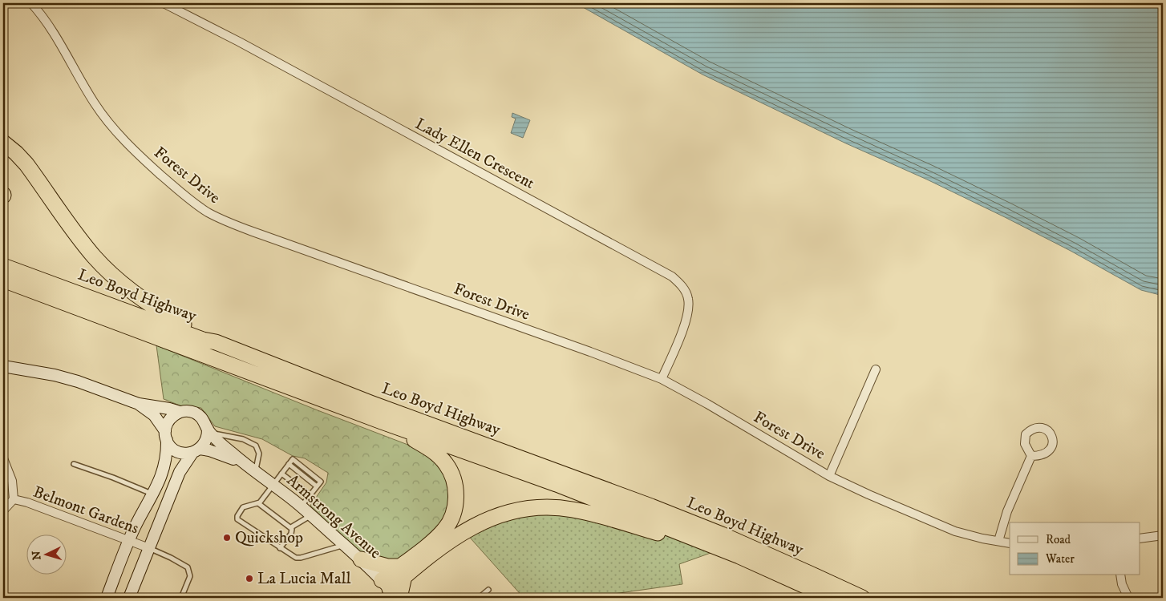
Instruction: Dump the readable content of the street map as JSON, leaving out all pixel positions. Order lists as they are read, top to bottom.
{
  "streets": {
    "highway": ["Leo Boyd Highway"],
    "street": [
      "Lady Ellen Crescent",
      "Forest Drive",
      "Belmont Gardens",
      "Armstrong Avenue"
    ]
  },
  "crossings": [
    ["Lady Ellen Crescent", "Forest Drive"]
  ],
  "places": ["Quickshop", "La Lucia Mall"],
  "legend": ["Road", "Water"],
  "north": "left"
}
